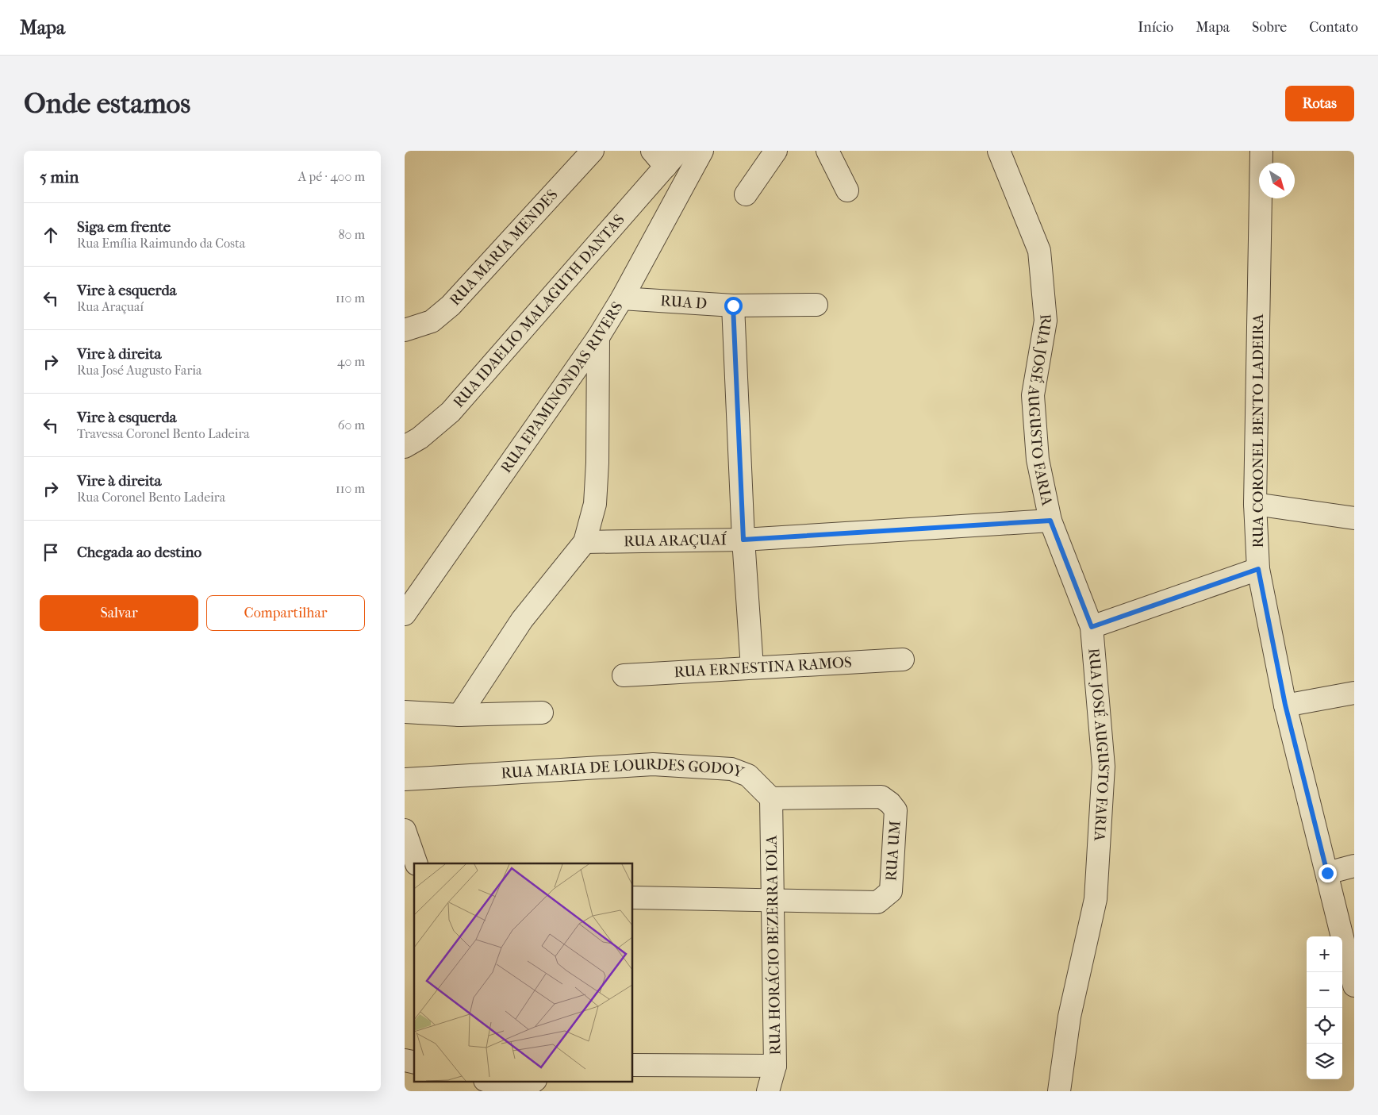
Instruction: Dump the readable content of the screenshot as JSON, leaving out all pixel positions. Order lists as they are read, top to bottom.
{
  "streets": {
    "street": [
      "RUA MARIA MENDES",
      "RUA D",
      "RUA IDAELIO MALAGUTH DANTAS",
      "RUA EPAMINONDAS RIVERS",
      "RUA JOSÉ AUGUSTO FARIA",
      "RUA CORONEL BENTO LADEIRA",
      "RUA ARAÇUAÍ",
      "RUA ERNESTINA RAMOS",
      "RUA MARIA DE LOURDES GODOY",
      "RUA UM",
      "RUA HORÁCIO BEZERRA IOLA"
    ]
  },
  "crossings": [
    ["RUA D", "RUA EPAMINONDAS RIVERS"],
    ["RUA JOSÉ AUGUSTO FARIA", "RUA ARAÇUAÍ"],
    ["RUA MARIA DE LOURDES GODOY", "RUA UM"],
    ["RUA MARIA DE LOURDES GODOY", "RUA HORÁCIO BEZERRA IOLA"],
    ["RUA UM", "RUA HORÁCIO BEZERRA IOLA"]
  ],
  "north": "bottom right",
  "page": {
    "header": "Mapa",
    "nav": [
      "Início",
      "Mapa",
      "Sobre",
      "Contato"
    ],
    "buttons": [
      "Rotas",
      ["Salvar", "Compartilhar"]
    ],
    "title": "Onde estamos",
    "heading": ["5 min", "A pé · 400 m"],
    "list": [
      ["Siga em frente", "Rua Emília Raimundo da Costa", "80 m"],
      ["Vire à esquerda", "Rua Araçuaí", "110 m"],
      ["Vire à direita", "Rua José Augusto Faria", "40 m"],
      ["Vire à esquerda", "Travessa Coronel Bento Ladeira", "60 m"],
      ["Vire à direita", "Rua Coronel Bento Ladeira", "110 m"],
      "Chegada ao destino"
    ],
    "map_buttons": ["+", "−"]
  }
}
